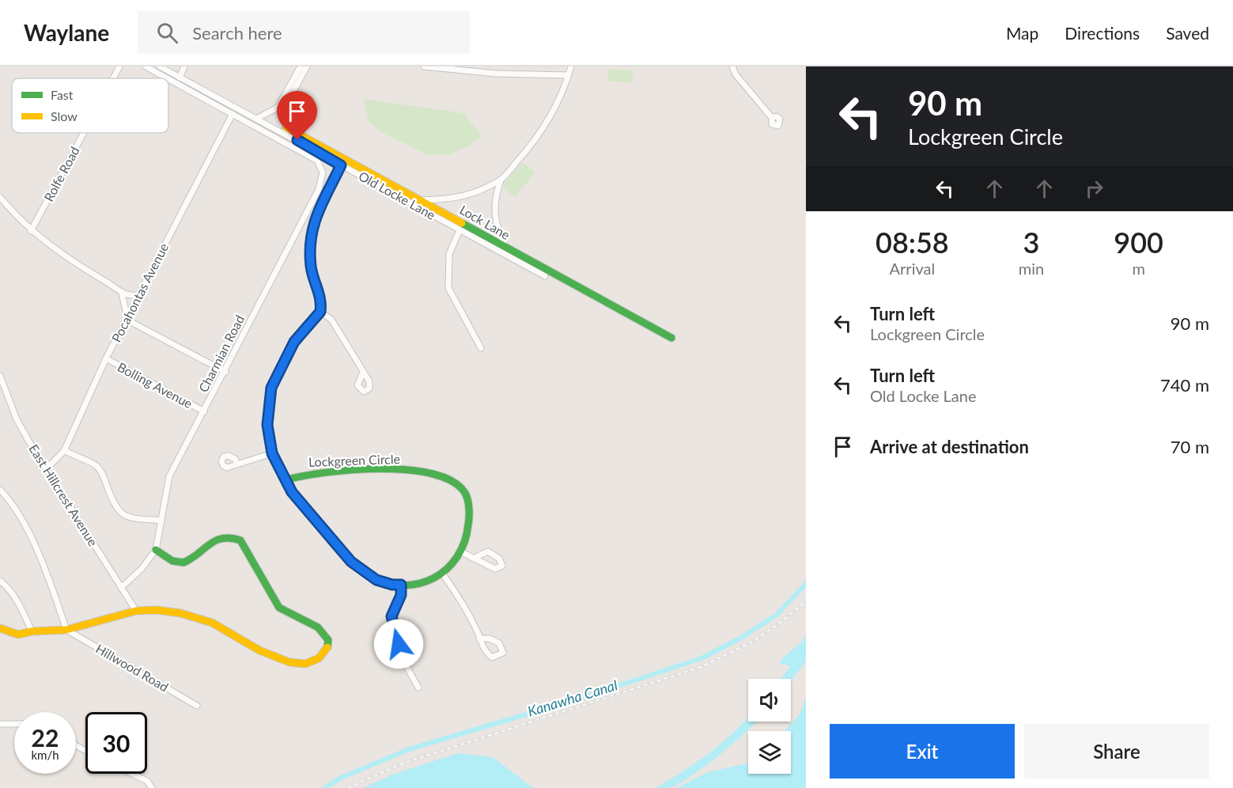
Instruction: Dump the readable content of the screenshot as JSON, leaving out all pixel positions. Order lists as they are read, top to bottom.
{
  "streets": {
    "street": [
      "Rolfe Road",
      "Old Locke Lane",
      "Lock Lane",
      "Pocahontas Avenue",
      "Charmian Road",
      "Bolling Avenue",
      "Lockgreen Circle",
      "East Hillcrest Avenue",
      "Hillwood Road"
    ]
  },
  "crossings": [
    ["Old Locke Lane", "Lock Lane"],
    ["Pocahontas Avenue", "Charmian Road"],
    ["Pocahontas Avenue", "Bolling Avenue"],
    ["Pocahontas Avenue", "East Hillcrest Avenue"],
    ["Charmian Road", "Bolling Avenue"],
    ["Charmian Road", "East Hillcrest Avenue"]
  ],
  "water": ["Kanawha Canal"],
  "legend": ["Fast", "Slow"],
  "page": {
    "header": "Waylane",
    "search": "Search here",
    "nav": ["Map", "Directions", "Saved"],
    "turn": ["90 m", "Lockgreen Circle"],
    "eta": [
      "08:58",
      "Arrival",
      "3",
      "min",
      "900",
      "m"
    ],
    "list": [
      {
        "name": "Turn left",
        "note": "Lockgreen Circle",
        "value": "90 m"
      },
      {
        "name": "Turn left",
        "note": "Old Locke Lane",
        "value": "740 m"
      },
      {
        "name": "Arrive at destination",
        "value": "70 m"
      }
    ],
    "speed": "22 km/h",
    "limit": "30",
    "buttons": ["Exit", "Share"]
  }
}
